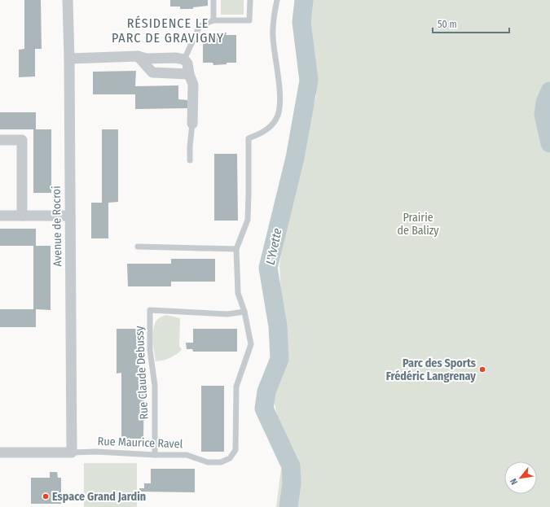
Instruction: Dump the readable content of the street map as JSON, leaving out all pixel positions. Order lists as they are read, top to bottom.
{
  "streets": {
    "street": ["Avenue de Rocroi"],
    "lane": ["Rue Claude Debussy", "Rue Maurice Ravel"]
  },
  "crossings": [
    ["Avenue de Rocroi", "Rue Maurice Ravel"],
    ["Rue Claude Debussy", "Rue Maurice Ravel"]
  ],
  "districts": ["RÉSIDENCE LE PARC DE GRAVIGNY"],
  "water": ["L'Yvette"],
  "parks": ["Prairie de Balizy"],
  "places": ["Parc des Sports Frédéric Langrenay", "Espace Grand Jardin"],
  "scale_bar": "50 m",
  "north": "bottom left"
}
